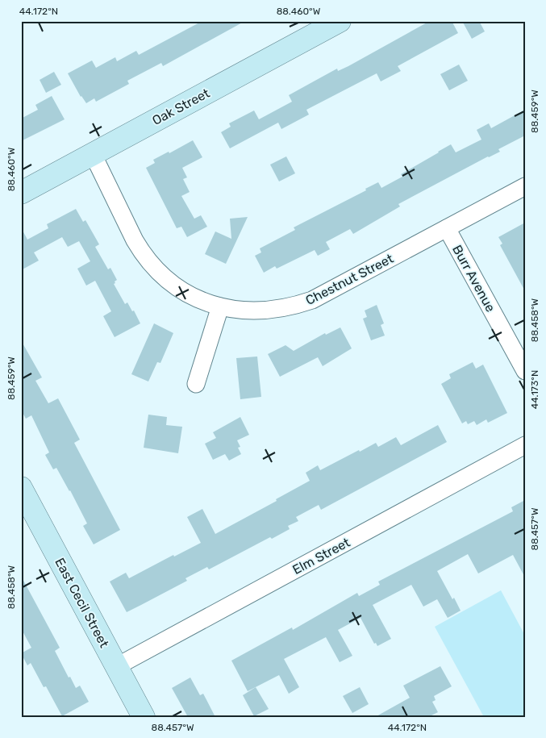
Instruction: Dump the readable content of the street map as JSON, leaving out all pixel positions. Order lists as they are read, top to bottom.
{
  "streets": {
    "street": [
      "Oak Street",
      "Burr Avenue",
      "Chestnut Street",
      "Elm Street",
      "East Cecil Street"
    ]
  },
  "crossings": [
    ["Oak Street", "Chestnut Street"],
    ["Burr Avenue", "Chestnut Street"],
    ["Elm Street", "East Cecil Street"]
  ],
  "coordinates": [
    "44.172°N",
    "88.460°W",
    "88.459°W",
    "88.458°W",
    "44.173°N",
    "88.457°W"
  ]
}
